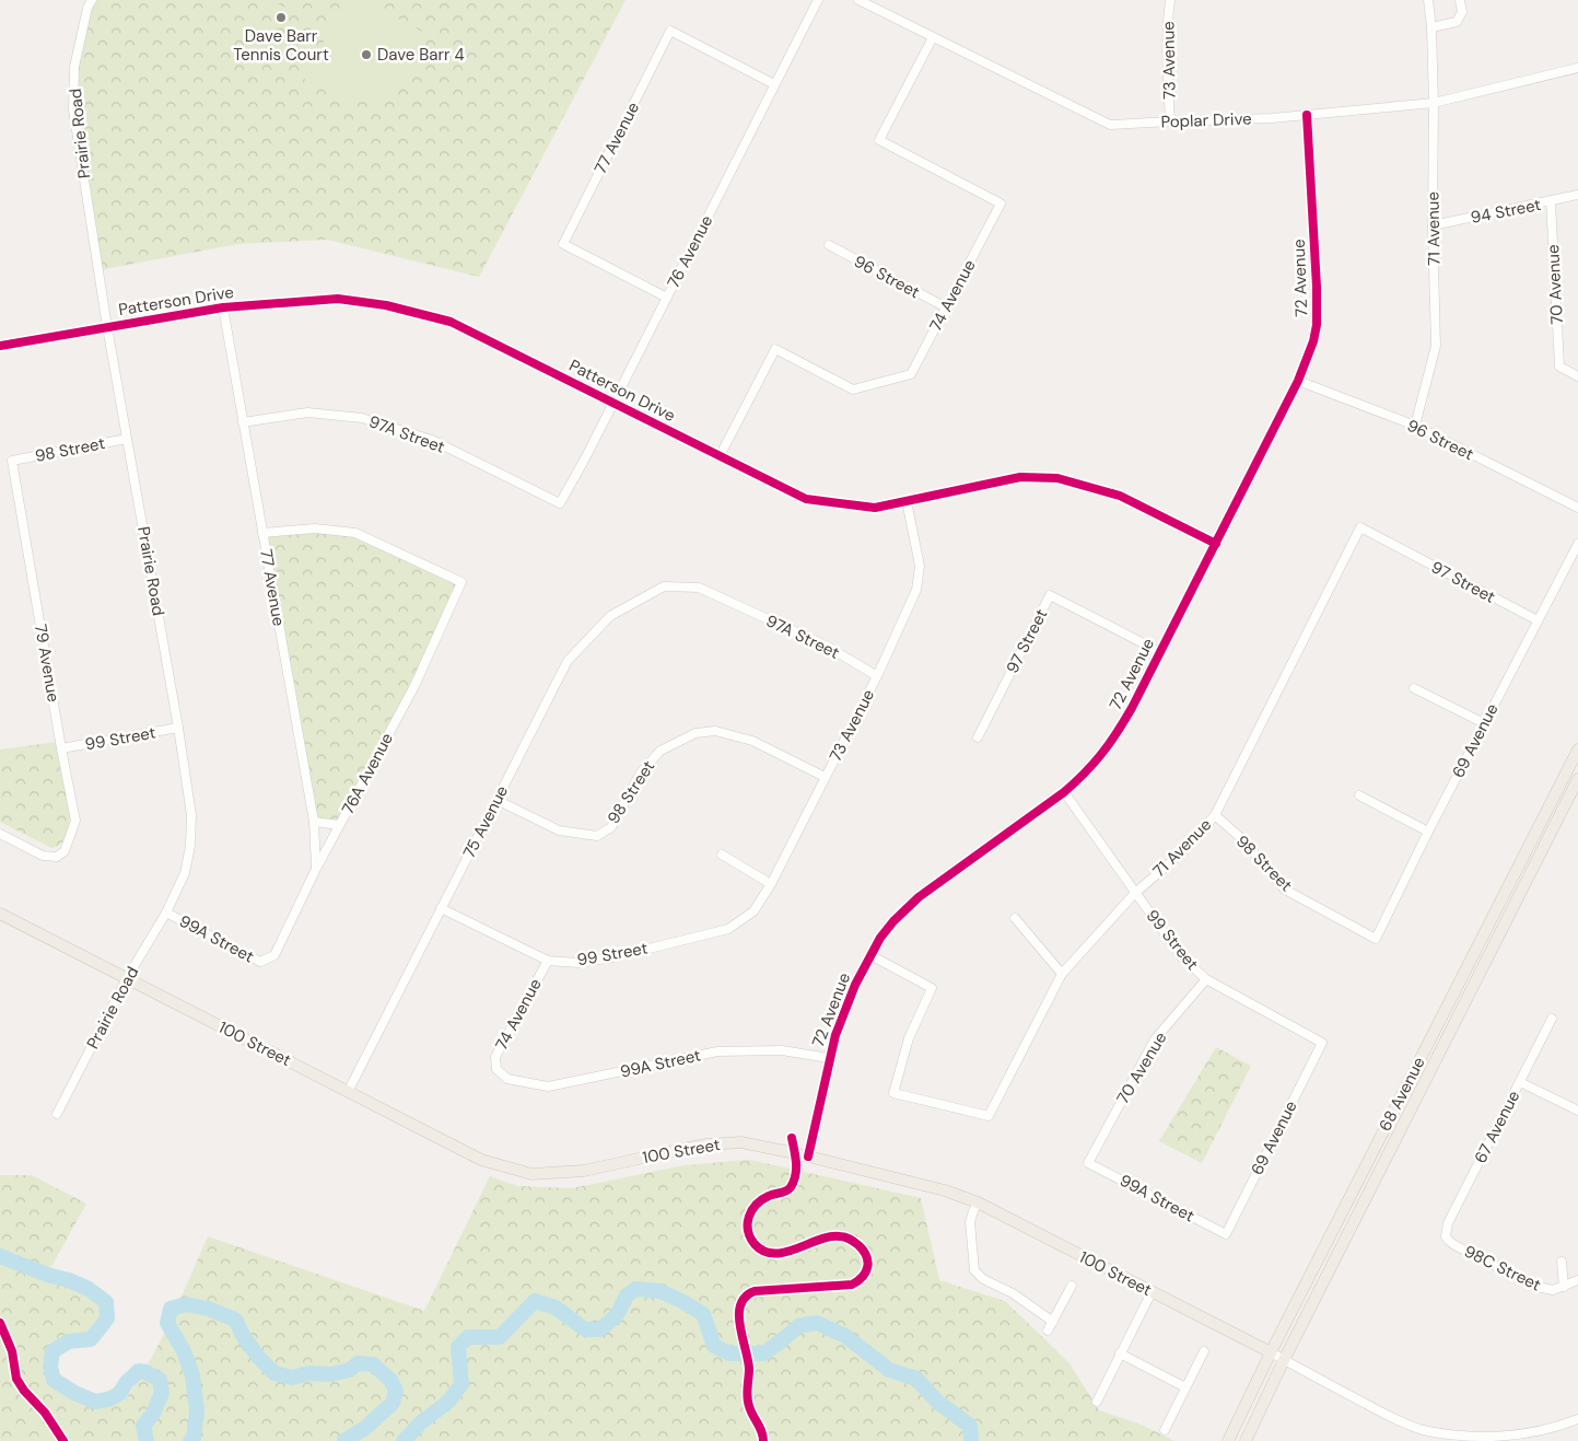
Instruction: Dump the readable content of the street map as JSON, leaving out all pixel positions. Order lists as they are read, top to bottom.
{
  "streets": {
    "main road": ["100 Street", "68 Avenue"],
    "street": [
      "73 Avenue",
      "Poplar Drive",
      "Prairie Road",
      "77 Avenue",
      "94 Street",
      "71 Avenue",
      "76 Avenue",
      "96 Street",
      "72 Avenue",
      "70 Avenue",
      "74 Avenue",
      "Patterson Drive",
      "97A Street",
      "98 Street",
      "97 Street",
      "79 Avenue",
      "99 Street",
      "69 Avenue",
      "76A Avenue",
      "75 Avenue",
      "99A Street",
      "67 Avenue",
      "98C Street"
    ]
  },
  "crossings": [
    ["73 Avenue", "Poplar Drive"],
    ["73 Avenue", "Patterson Drive"],
    ["73 Avenue", "97A Street"],
    ["73 Avenue", "98 Street"],
    ["73 Avenue", "99 Street"],
    ["Poplar Drive", "71 Avenue"],
    ["Poplar Drive", "72 Avenue"],
    ["Poplar Drive", "74 Avenue"],
    ["Prairie Road", "Patterson Drive"],
    ["Prairie Road", "98 Street"],
    ["Prairie Road", "99 Street"],
    ["Prairie Road", "99A Street"],
    ["Prairie Road", "100 Street"],
    ["77 Avenue", "76 Avenue"],
    ["77 Avenue", "Patterson Drive"],
    ["77 Avenue", "97A Street"],
    ["77 Avenue", "76A Avenue"],
    ["94 Street", "71 Avenue"],
    ["94 Street", "70 Avenue"],
    ["71 Avenue", "96 Street"],
    ["71 Avenue", "72 Avenue"],
    ["71 Avenue", "98 Street"],
    ["71 Avenue", "97 Street"],
    ["71 Avenue", "99 Street"],
    ["76 Avenue", "Patterson Drive"],
    ["76 Avenue", "97A Street"],
    ["96 Street", "72 Avenue"],
    ["96 Street", "74 Avenue"],
    ["72 Avenue", "Patterson Drive"],
    ["72 Avenue", "97 Street"],
    ["72 Avenue", "99 Street"],
    ["72 Avenue", "99A Street"],
    ["72 Avenue", "100 Street"],
    ["70 Avenue", "99 Street"],
    ["70 Avenue", "99A Street"],
    ["74 Avenue", "Patterson Drive"],
    ["74 Avenue", "99 Street"],
    ["74 Avenue", "99A Street"],
    ["97A Street", "75 Avenue"],
    ["98 Street", "79 Avenue"],
    ["98 Street", "69 Avenue"],
    ["98 Street", "75 Avenue"],
    ["97 Street", "69 Avenue"],
    ["79 Avenue", "99 Street"],
    ["99 Street", "69 Avenue"],
    ["99 Street", "75 Avenue"],
    ["69 Avenue", "99A Street"],
    ["76A Avenue", "99A Street"],
    ["75 Avenue", "100 Street"],
    ["100 Street", "68 Avenue"],
    ["67 Avenue", "98C Street"]
  ],
  "places": ["Dave Barr Tennis Court", "Dave Barr 4"]
}
